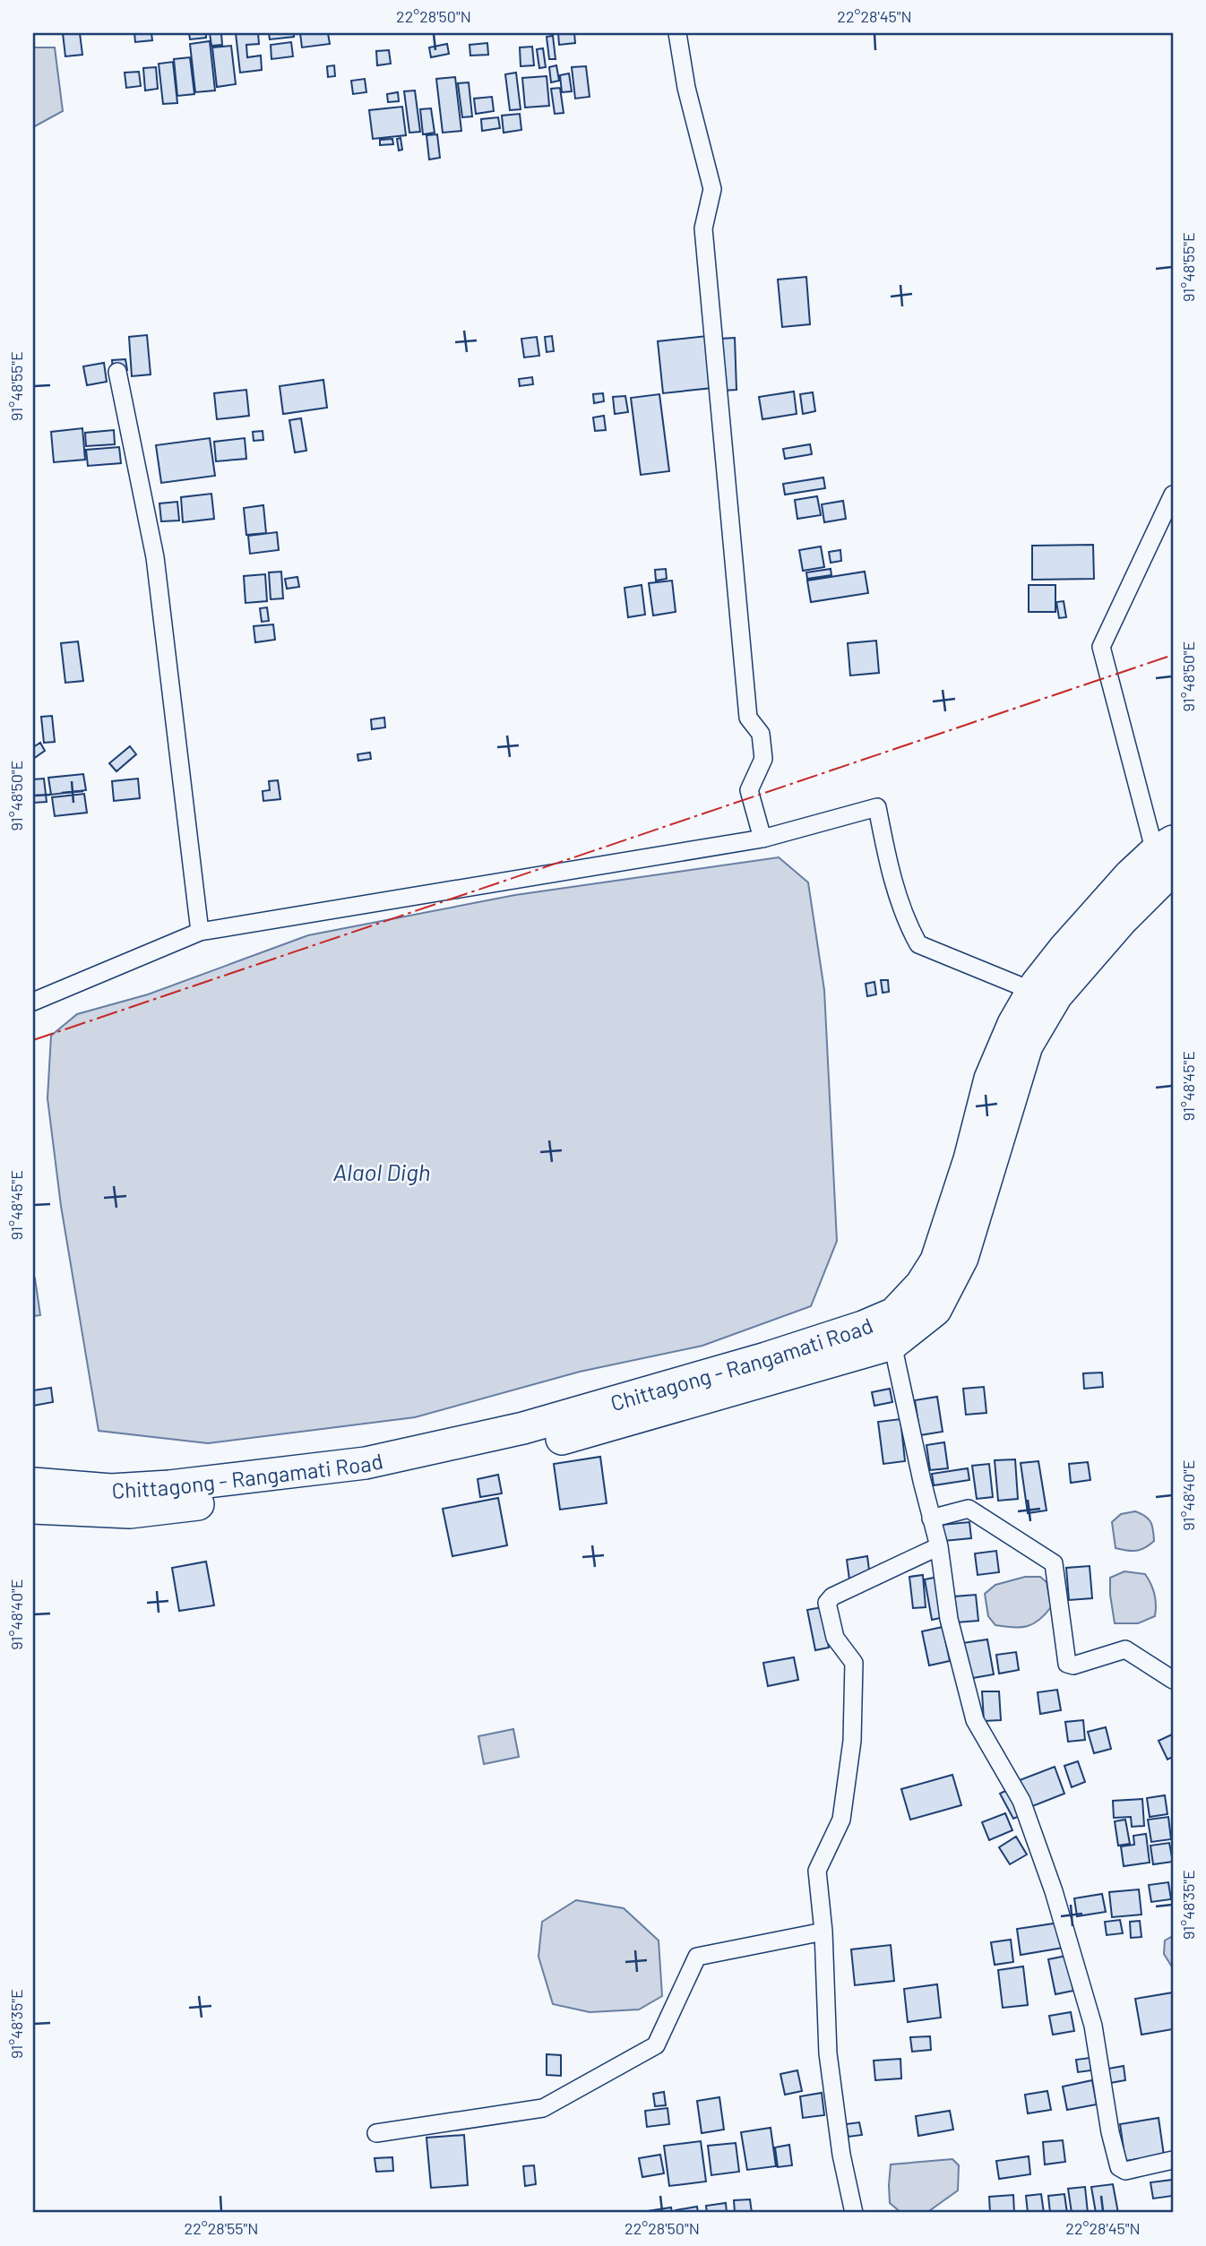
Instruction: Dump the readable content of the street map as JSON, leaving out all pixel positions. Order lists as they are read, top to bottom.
{
  "streets": {
    "highway": ["Chittagong - Rangamati Road"]
  },
  "water": ["Alaol Digh"],
  "coordinates": [
    "22°28'50\"N",
    "22°28'45\"N",
    "91°48'55\"E",
    "91°48'50\"E",
    "91°48'45\"E",
    "91°48'40\"E",
    "91°48'35\"E",
    "22°28'55\"N"
  ]
}
